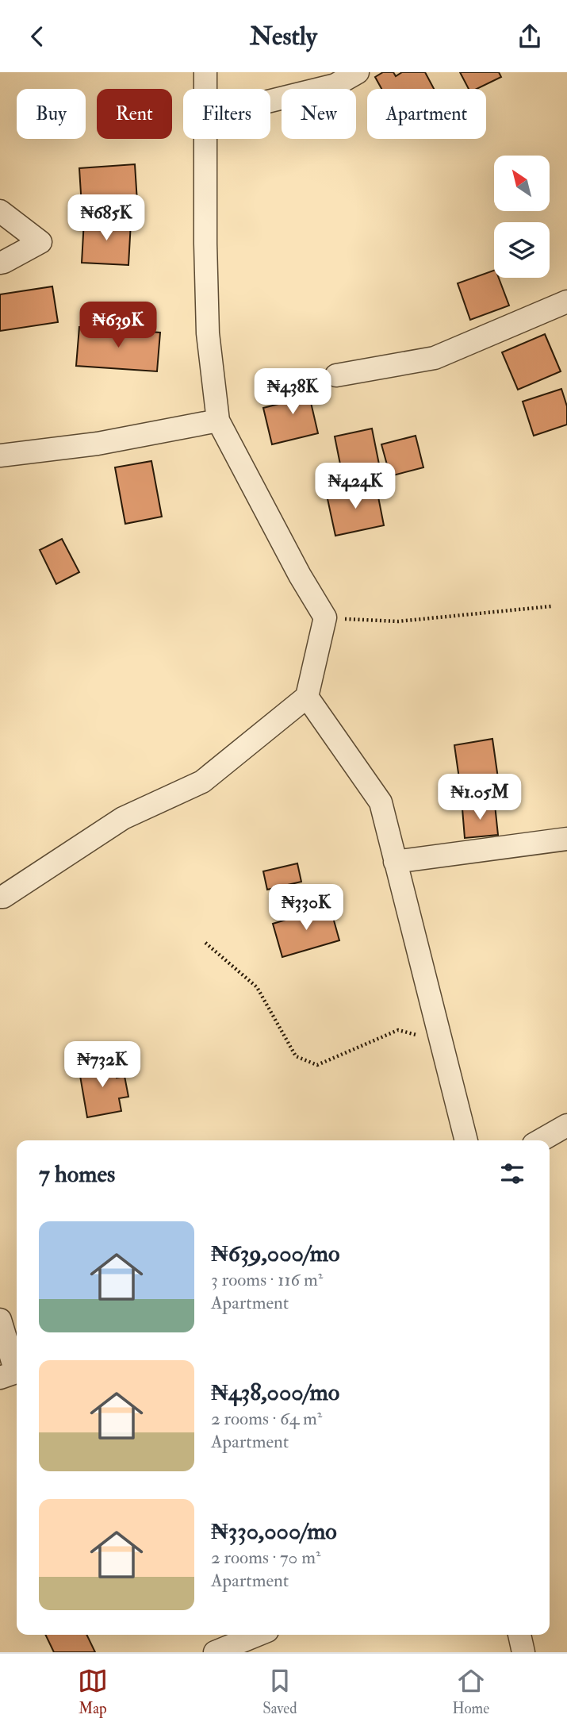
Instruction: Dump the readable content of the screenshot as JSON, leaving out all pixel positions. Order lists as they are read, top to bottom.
{
  "north": "top left",
  "page": {
    "header": "Nestly",
    "chip": [
      "Buy",
      "Rent",
      "Filters",
      "New",
      "Apartment"
    ],
    "price": [
      "₦685K",
      "₦639K",
      "₦438K",
      "₦424K",
      "₦1.05M",
      "₦330K",
      "₦732K"
    ],
    "heading": "7 homes",
    "list": [
      {
        "name": "₦639,000/mo",
        "note": "3 rooms · 116 m² · Apartment"
      },
      {
        "name": "₦438,000/mo",
        "note": "2 rooms · 64 m² · Apartment"
      },
      {
        "name": "₦330,000/mo",
        "note": "2 rooms · 70 m² · Apartment"
      }
    ],
    "tabs": ["Map", "Saved", "Home"]
  }
}
